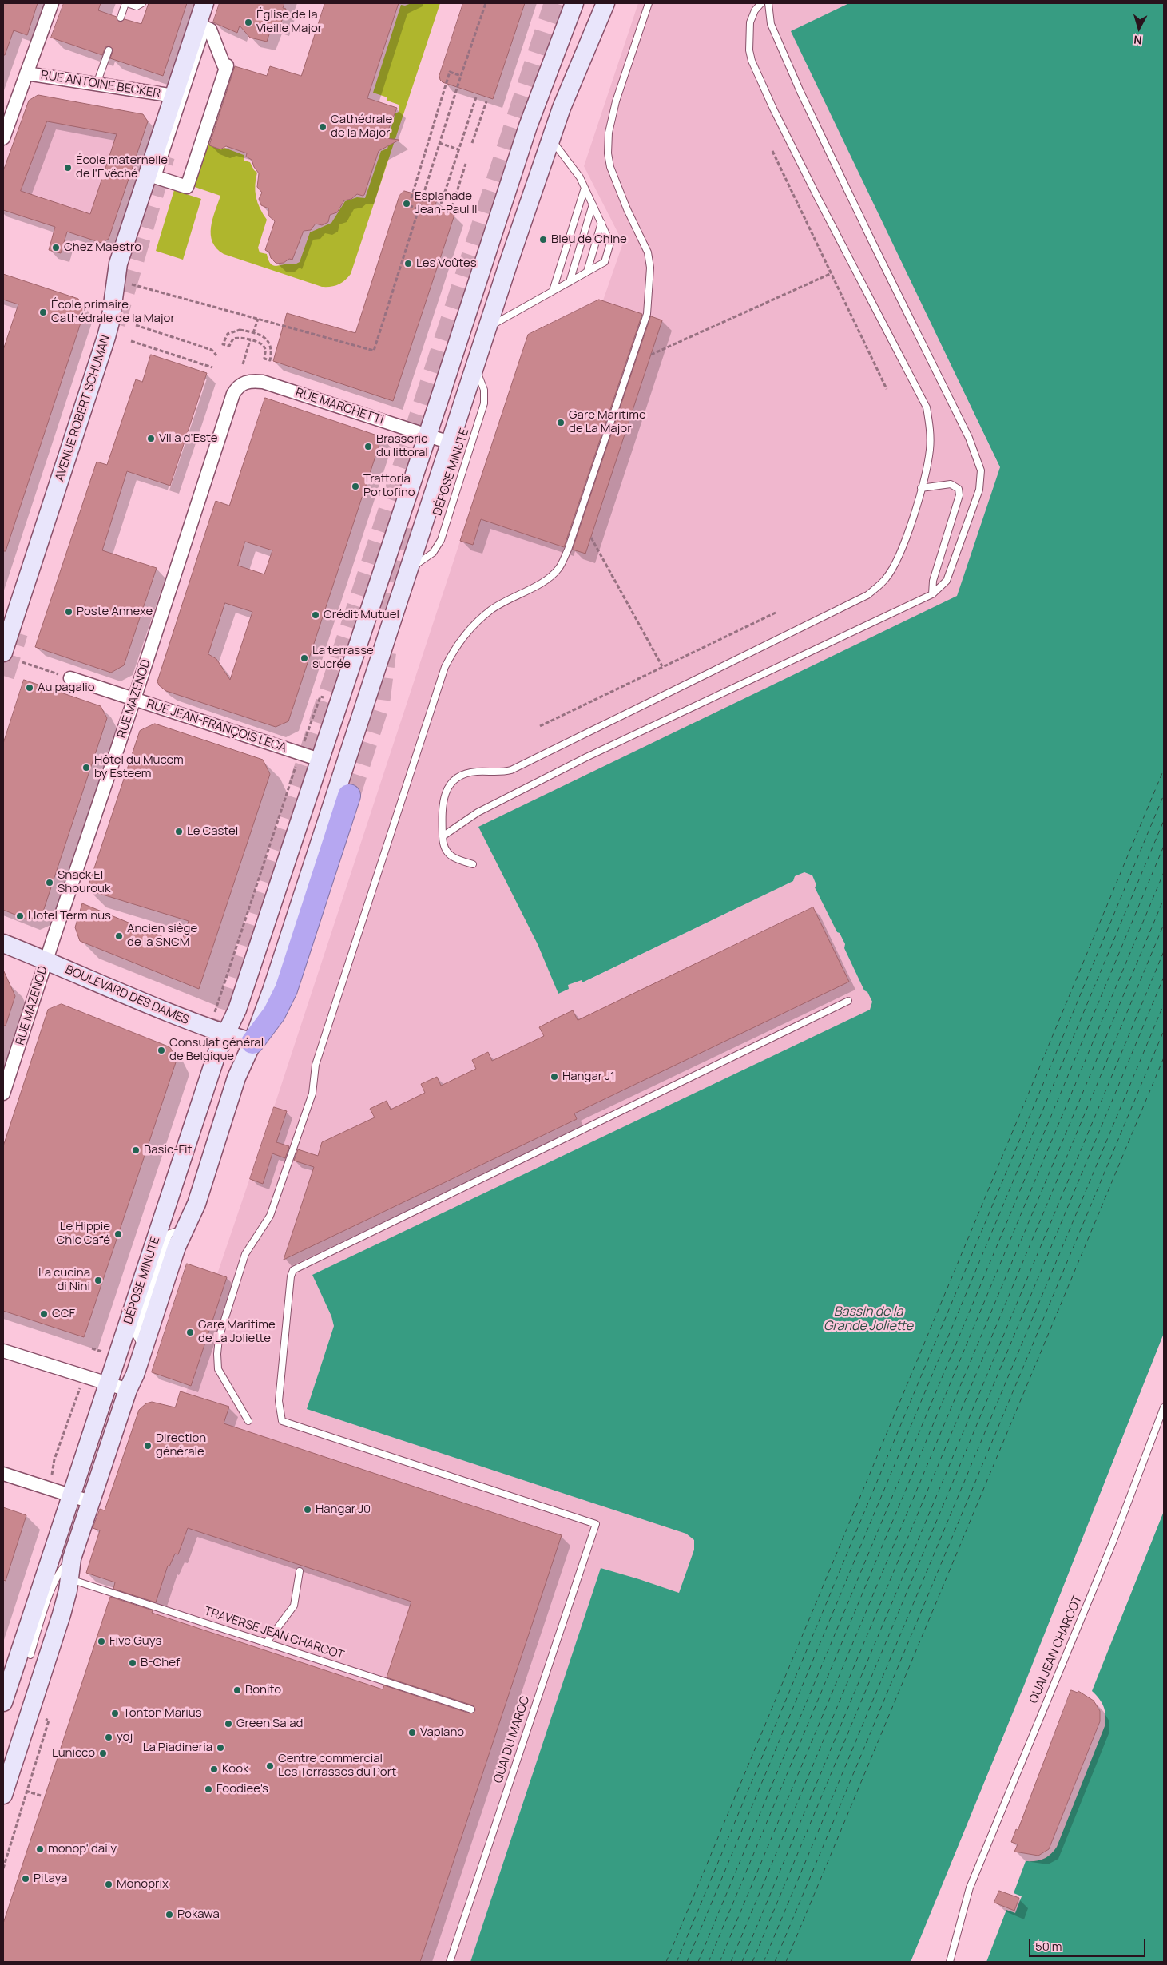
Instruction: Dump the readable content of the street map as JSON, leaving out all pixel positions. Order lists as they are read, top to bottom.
{
  "streets": {
    "street": [
      "RUE ANTOINE BECKER",
      "RUE MARCHETTI",
      "AVENUE ROBERT SCHUMAN",
      "RUE MAZENOD",
      "RUE JEAN-FRANÇOIS LECA",
      "BOULEVARD DES DAMES"
    ],
    "lane": [
      "DÉPOSE MINUTE",
      "TRAVERSE JEAN CHARCOT",
      "QUAI JEAN CHARCOT",
      "QUAI DU MAROC"
    ]
  },
  "crossings": [
    ["RUE ANTOINE BECKER", "AVENUE ROBERT SCHUMAN"],
    ["RUE MARCHETTI", "RUE MAZENOD"],
    ["RUE MAZENOD", "RUE JEAN-FRANÇOIS LECA"],
    ["RUE MAZENOD", "BOULEVARD DES DAMES"]
  ],
  "water": ["Bassin de la Grande Joliette"],
  "places": [
    "Église de la Vieille Major",
    "Cathédrale de la Major",
    "École maternelle de l'Evêché",
    "Esplanade Jean-Paul II",
    "Bleu de Chine",
    "Chez Maestro",
    "Les Voûtes",
    "École primaire Cathédrale de la Major",
    "Gare Maritime de La Major",
    "Villa d'Este",
    "Brasserie du littoral",
    "Trattoria Portofino",
    "Poste Annexe",
    "Crédit Mutuel",
    "La terrasse sucrée",
    "Au pagalio",
    "Hôtel du Mucem by Esteem",
    "Le Castel",
    "Snack El Shourouk",
    "Hotel Terminus",
    "Ancien siège de la SNCM",
    "Consulat général de Belgique",
    "Hangar J1",
    "Basic-Fit",
    "Le Hippie Chic Café",
    "La cucina di Nini",
    "CCF",
    "Gare Maritime de La Joliette",
    "Direction générale",
    "Hangar J0",
    "Five Guys",
    "B-Chef",
    "Bonito",
    "Tonton Marius",
    "Green Salad",
    "Vapiano",
    "yoj",
    "La Piadineria",
    "Lunicco",
    "Centre commercial Les Terrasses du Port",
    "Kook",
    "Foodiee's",
    "monop' daily",
    "Pitaya",
    "Monoprix",
    "Pokawa"
  ],
  "scale_bar": "50 m",
  "north": "bottom"
}
